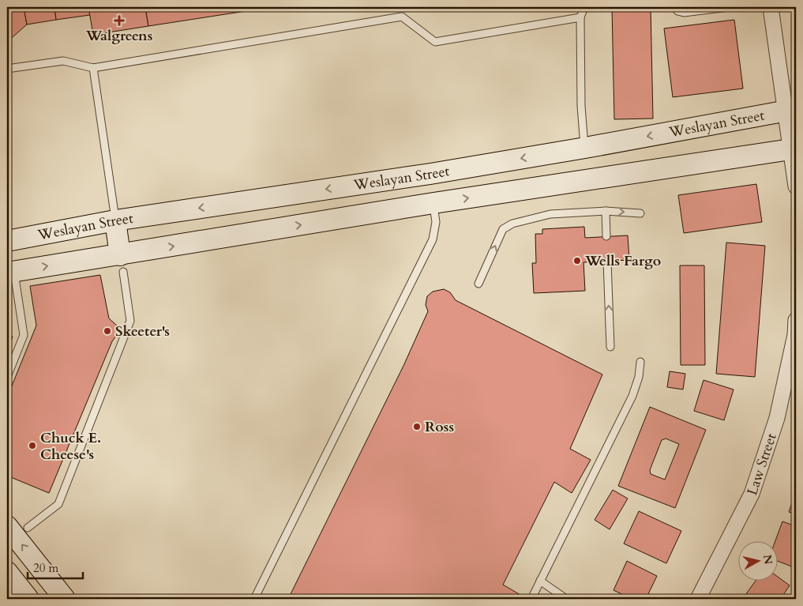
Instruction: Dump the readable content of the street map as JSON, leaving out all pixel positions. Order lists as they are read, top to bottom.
{
  "streets": {
    "main road": ["Weslayan Street"],
    "street": ["Law Street"]
  },
  "places": {
    "health": ["Walgreens"],
    "other": [
      "Wells Fargo",
      "Skeeter's",
      "Ross",
      "Chuck E. Cheese's"
    ]
  },
  "scale_bar": "20 m",
  "north": "right"
}
